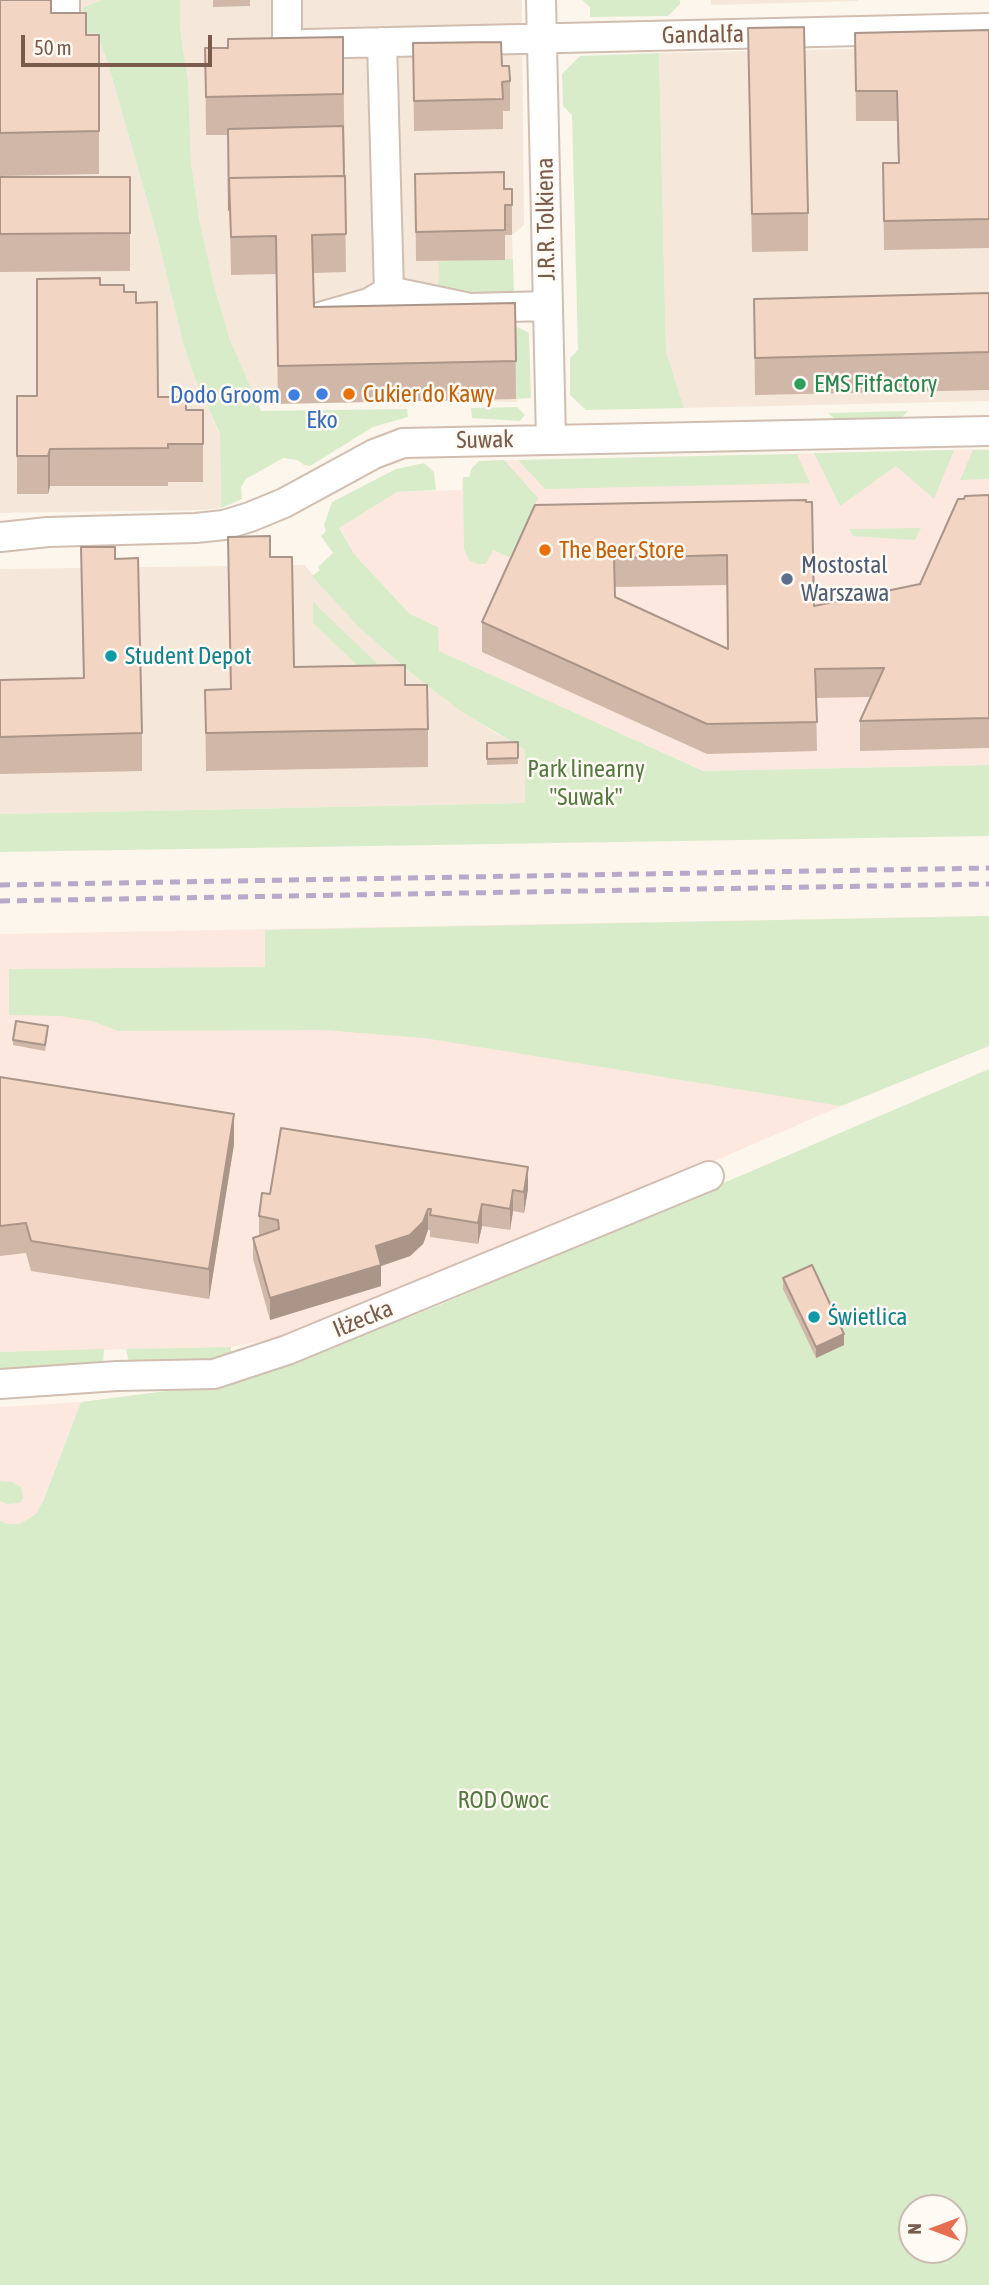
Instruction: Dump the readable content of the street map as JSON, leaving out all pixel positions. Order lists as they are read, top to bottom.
{
  "streets": {
    "street": [
      "Gandalfa",
      "J.R.R. Tolkiena",
      "Suwak",
      "Iłżecka"
    ]
  },
  "crossings": [
    ["Gandalfa", "J.R.R. Tolkiena"],
    ["J.R.R. Tolkiena", "Suwak"]
  ],
  "parks": ["Park linearny \"Suwak\"", "ROD Owoc"],
  "places": [
    "EMS Fitfactory",
    "Eko",
    "Cukier do Kawy",
    "Dodo Groom",
    "The Beer Store",
    "Mostostal Warszawa",
    "Student Depot",
    "Świetlica"
  ],
  "scale_bar": "50 m",
  "north": "left"
}
